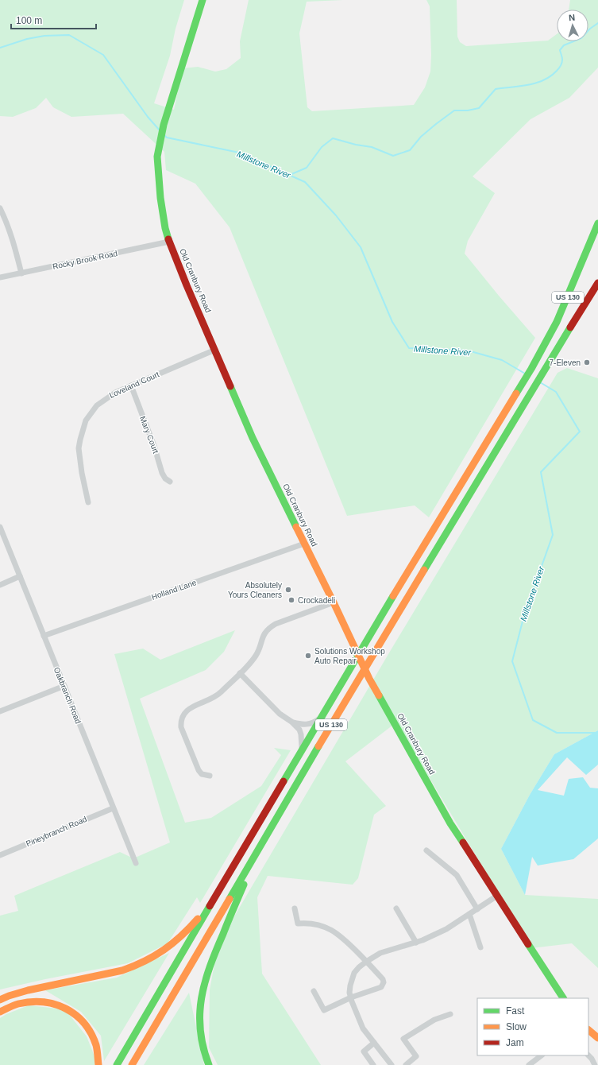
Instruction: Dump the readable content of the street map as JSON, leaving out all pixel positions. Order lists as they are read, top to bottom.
{
  "streets": {
    "main road": ["Old Cranbury Road", "US 130"],
    "street": [
      "Rocky Brook Road",
      "Loveland Court",
      "Mary Court",
      "Holland Lane",
      "Oakbranch Road",
      "Pineybranch Road"
    ]
  },
  "crossings": [
    ["Rocky Brook Road", "Old Cranbury Road"],
    ["Old Cranbury Road", "US 130"],
    ["Old Cranbury Road", "Loveland Court"],
    ["Old Cranbury Road", "Holland Lane"],
    ["Loveland Court", "Mary Court"],
    ["Holland Lane", "Oakbranch Road"],
    ["Oakbranch Road", "Pineybranch Road"]
  ],
  "water": ["Millstone River"],
  "places": [
    "7-Eleven",
    "Absolutely Yours Cleaners",
    "Crockadeli",
    "Solutions Workshop Auto Repair"
  ],
  "legend": ["Fast", "Slow", "Jam"],
  "scale_bar": "100 m",
  "north": "top"
}
